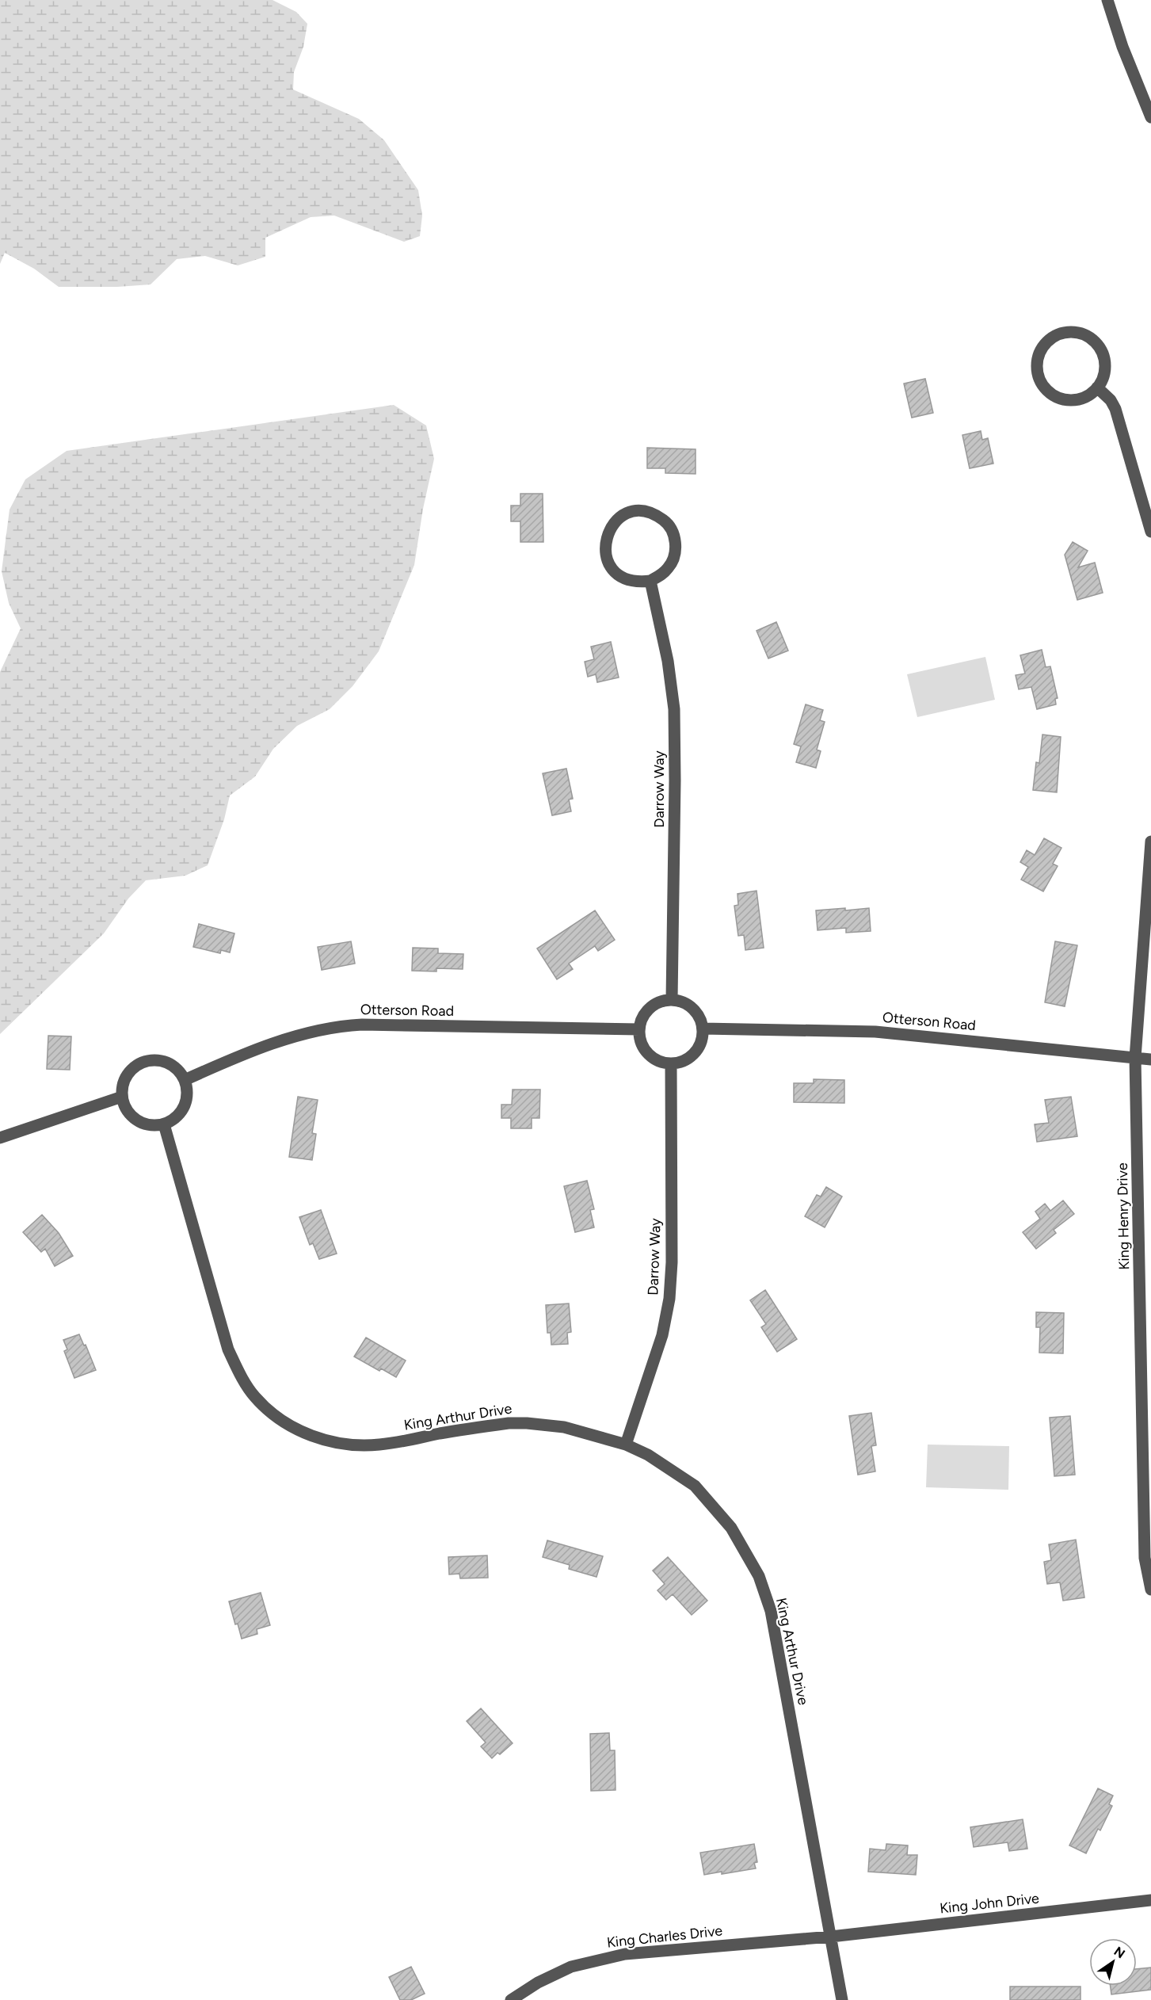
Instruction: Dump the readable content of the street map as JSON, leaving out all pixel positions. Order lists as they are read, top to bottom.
{
  "streets": {
    "street": [
      "Darrow Way",
      "Otterson Road",
      "King Henry Drive",
      "King Arthur Drive",
      "King John Drive",
      "King Charles Drive"
    ]
  },
  "crossings": [
    ["Darrow Way", "Otterson Road"],
    ["Darrow Way", "King Arthur Drive"],
    ["Otterson Road", "King Henry Drive"],
    ["Otterson Road", "King Arthur Drive"],
    ["King Arthur Drive", "King John Drive"],
    ["King Arthur Drive", "King Charles Drive"],
    ["King John Drive", "King Charles Drive"]
  ],
  "north": "top right"
}
